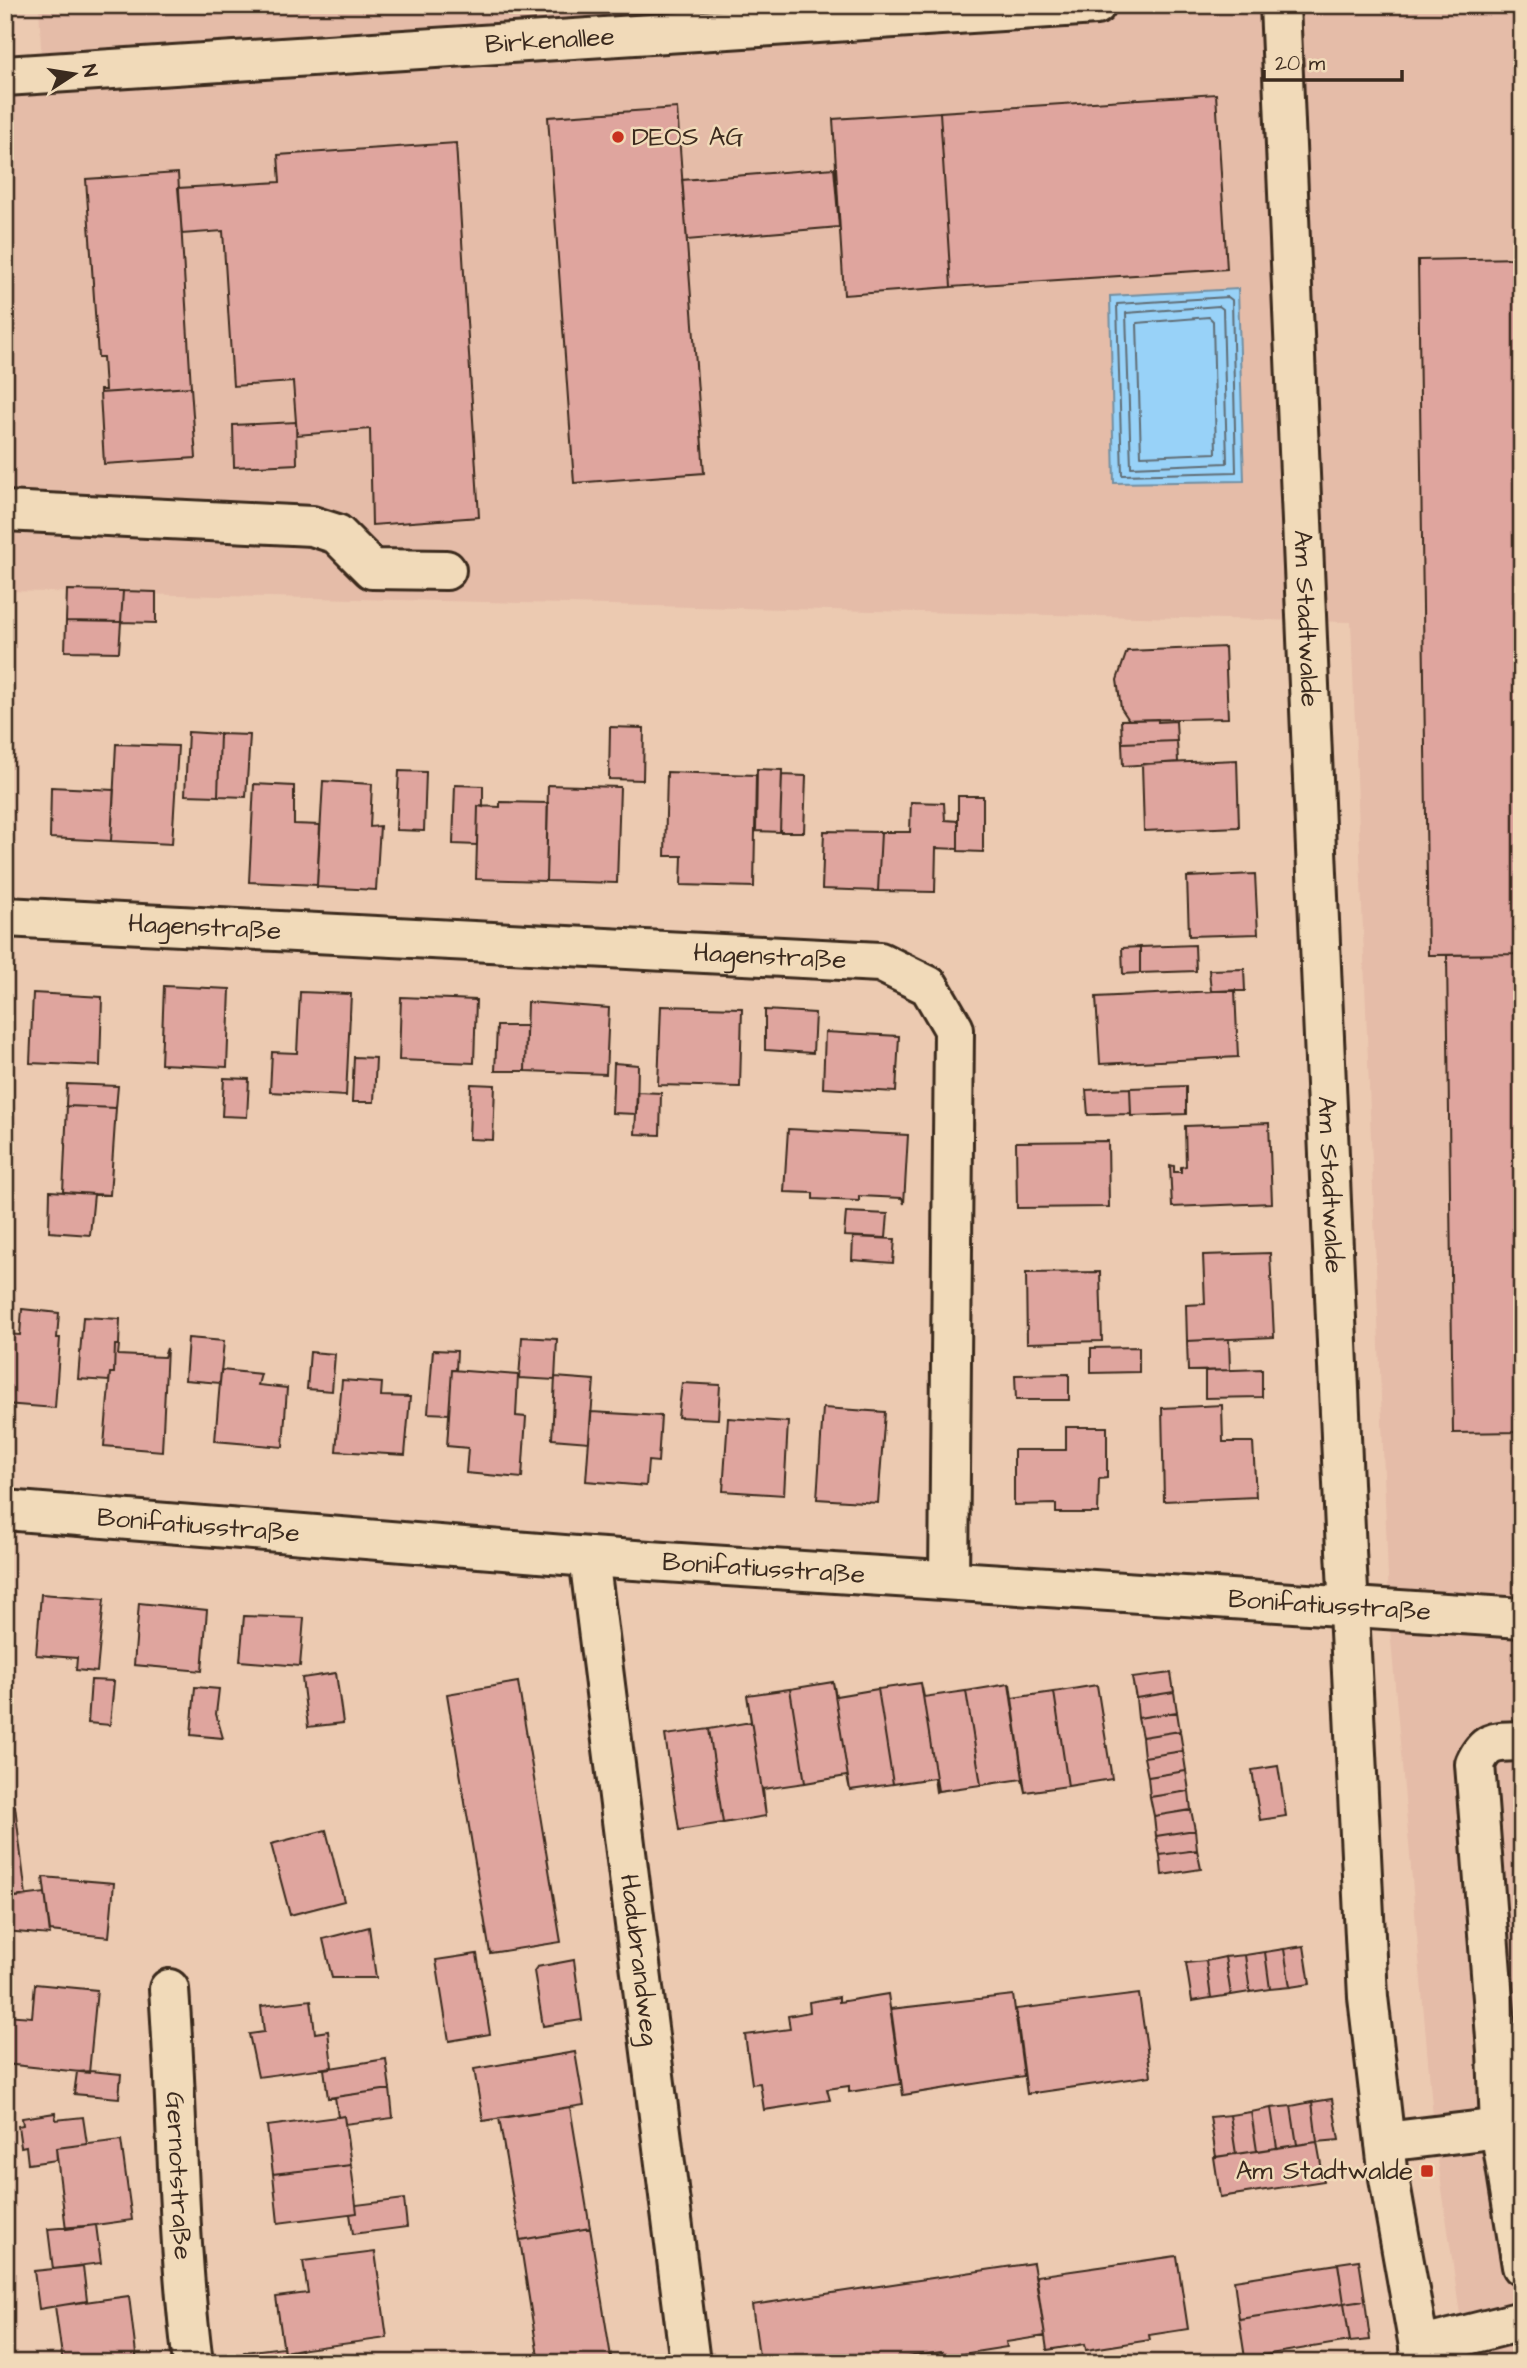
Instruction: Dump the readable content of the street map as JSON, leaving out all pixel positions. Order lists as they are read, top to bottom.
{
  "streets": {
    "street": [
      "Birkenallee",
      "Am Stadtwalde",
      "Hagenstraße",
      "Bonifatiusstraße",
      "Hadubrandweg",
      "Gernotstraße"
    ]
  },
  "crossings": [
    ["Am Stadtwalde", "Bonifatiusstraße"],
    ["Hagenstraße", "Bonifatiusstraße"],
    ["Bonifatiusstraße", "Hadubrandweg"]
  ],
  "places": {
    "other": ["DEOS AG"],
    "transit": ["Am Stadtwalde"]
  },
  "scale_bar": "20 m",
  "north": "right"
}
